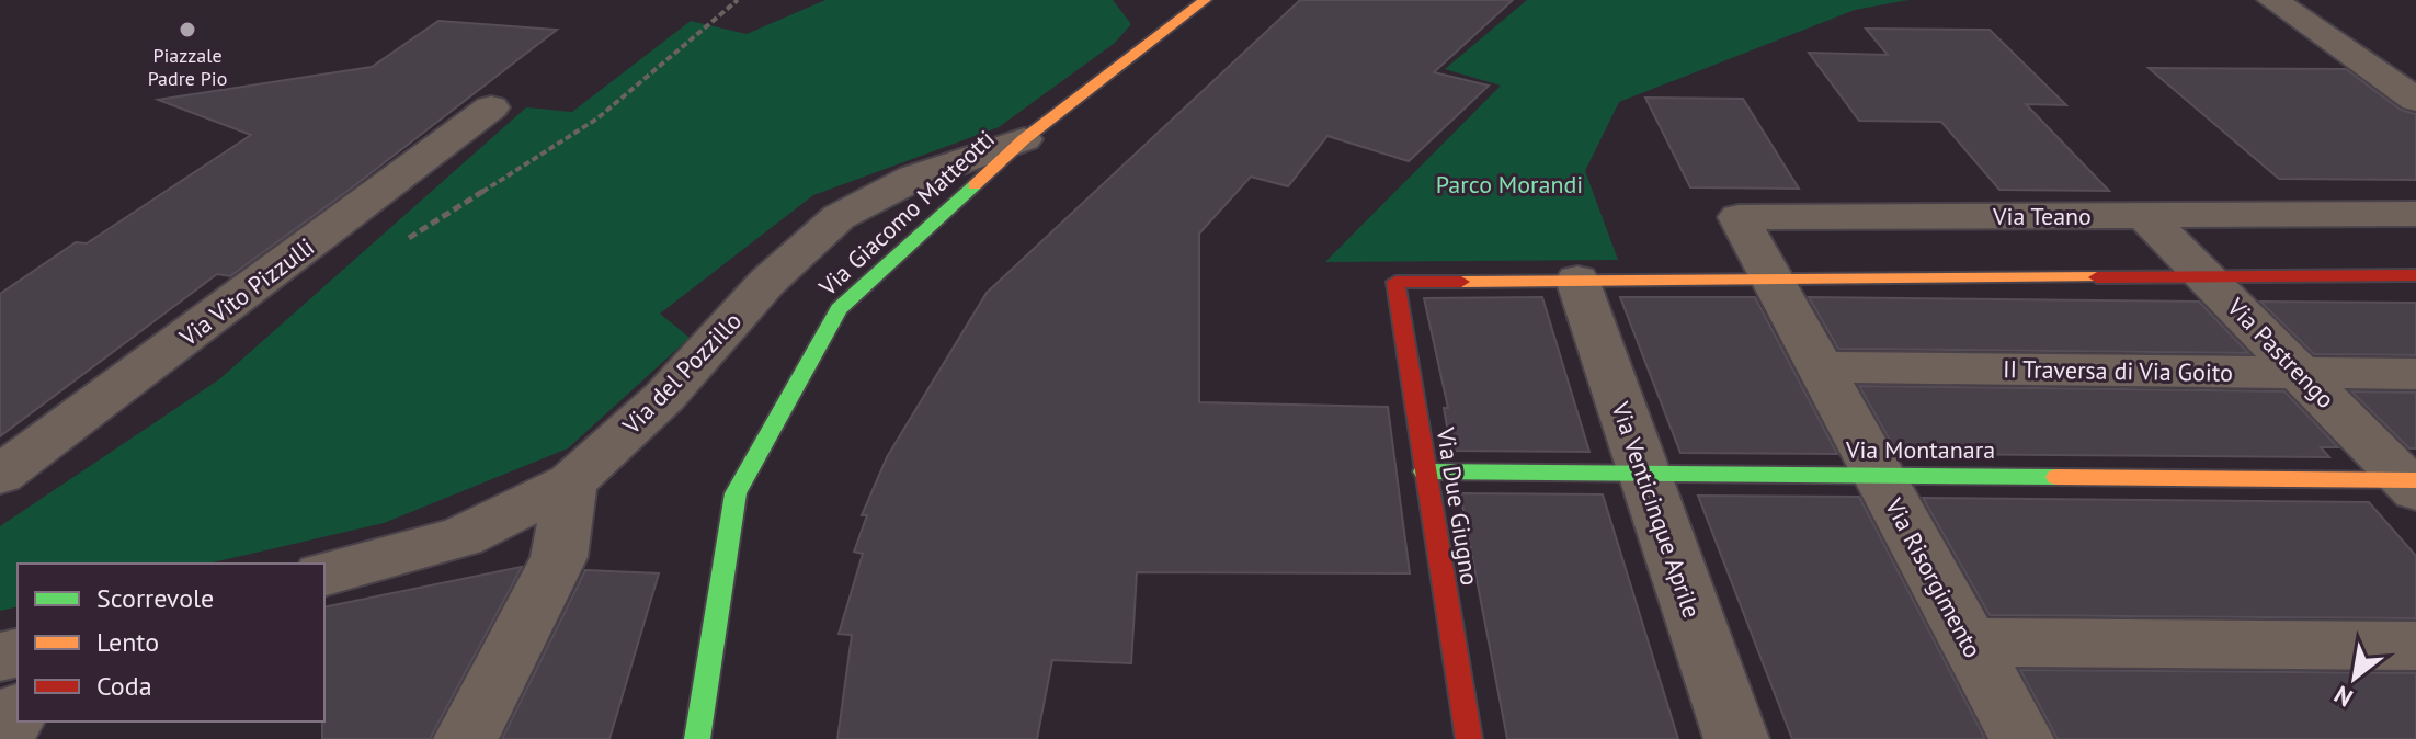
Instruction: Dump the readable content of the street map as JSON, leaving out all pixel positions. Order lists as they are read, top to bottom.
{
  "streets": {
    "street": [
      "Via Giacomo Matteotti",
      "Via Teano",
      "Via Vito Pizzulli",
      "Via Pastrengo",
      "II Traversa di Via Goito",
      "Via del Pozzillo",
      "Via Montanara",
      "Via Due Giugno",
      "Via Venticinque Aprile",
      "Via Risorgimento"
    ]
  },
  "crossings": [
    ["Via Giacomo Matteotti", "Via del Pozzillo"],
    ["Via Teano", "Via Pastrengo"],
    ["Via Teano", "Via Risorgimento"],
    ["Via Pastrengo", "II Traversa di Via Goito"],
    ["Via Pastrengo", "Via Montanara"],
    ["II Traversa di Via Goito", "Via Risorgimento"],
    ["Via Montanara", "Via Due Giugno"],
    ["Via Montanara", "Via Venticinque Aprile"],
    ["Via Montanara", "Via Risorgimento"],
    ["Via Due Giugno", "Via Venticinque Aprile"]
  ],
  "parks": ["Parco Morandi"],
  "places": ["Piazzale Padre Pio"],
  "legend": ["Scorrevole", "Lento", "Coda"],
  "north": "bottom left"
}
